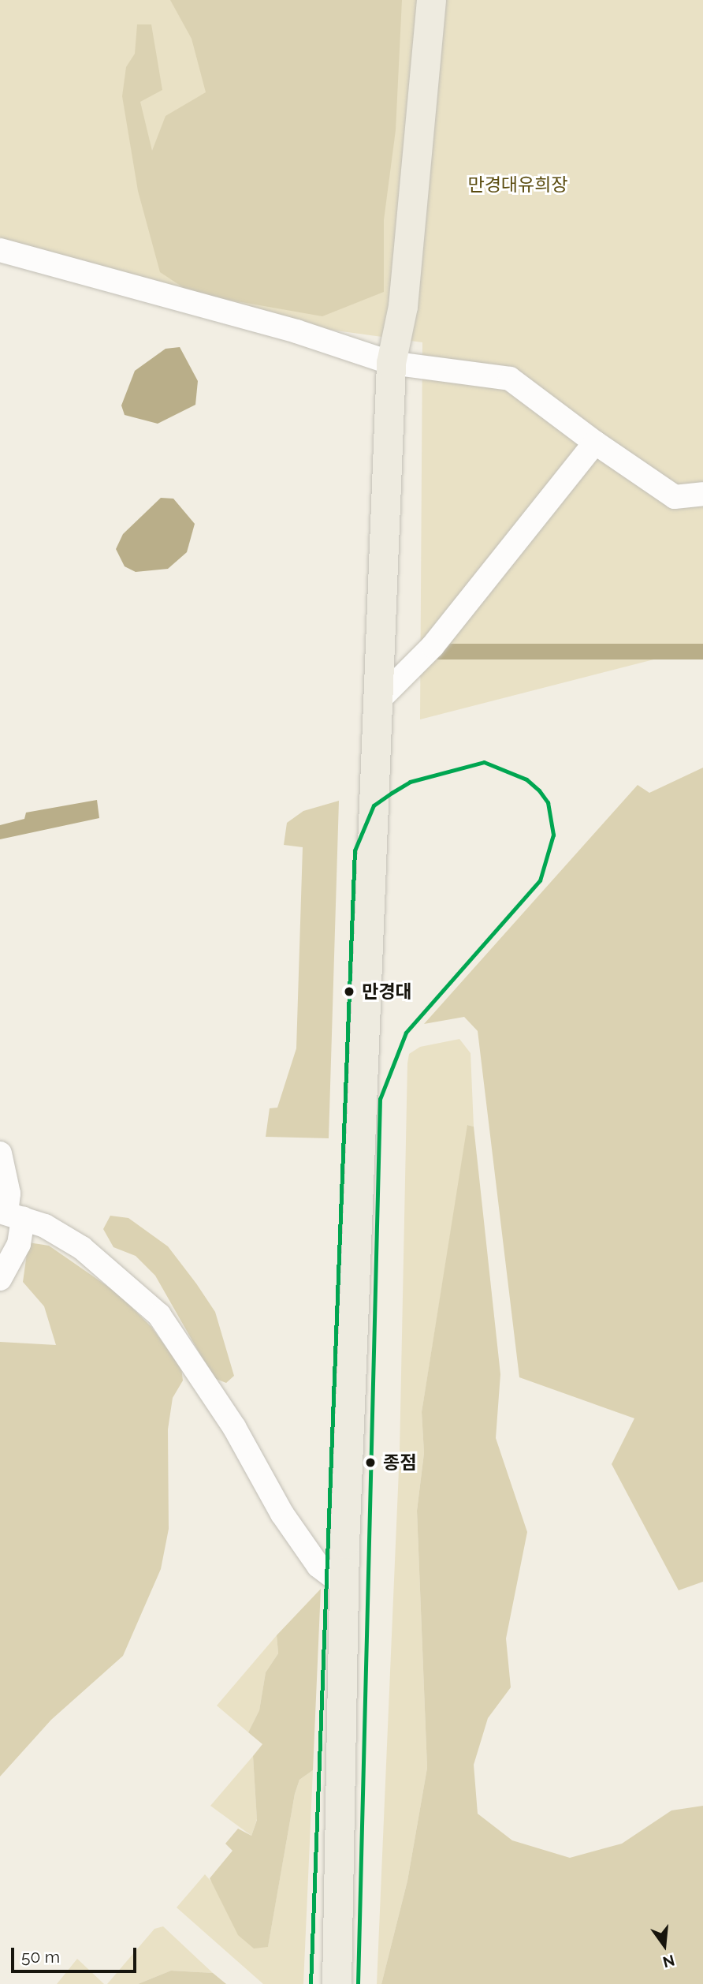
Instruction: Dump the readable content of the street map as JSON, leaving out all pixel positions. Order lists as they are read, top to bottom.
{
  "parks": ["만경대유희장"],
  "places": ["만경대", "종점"],
  "scale_bar": "50 m",
  "north": "bottom"
}
